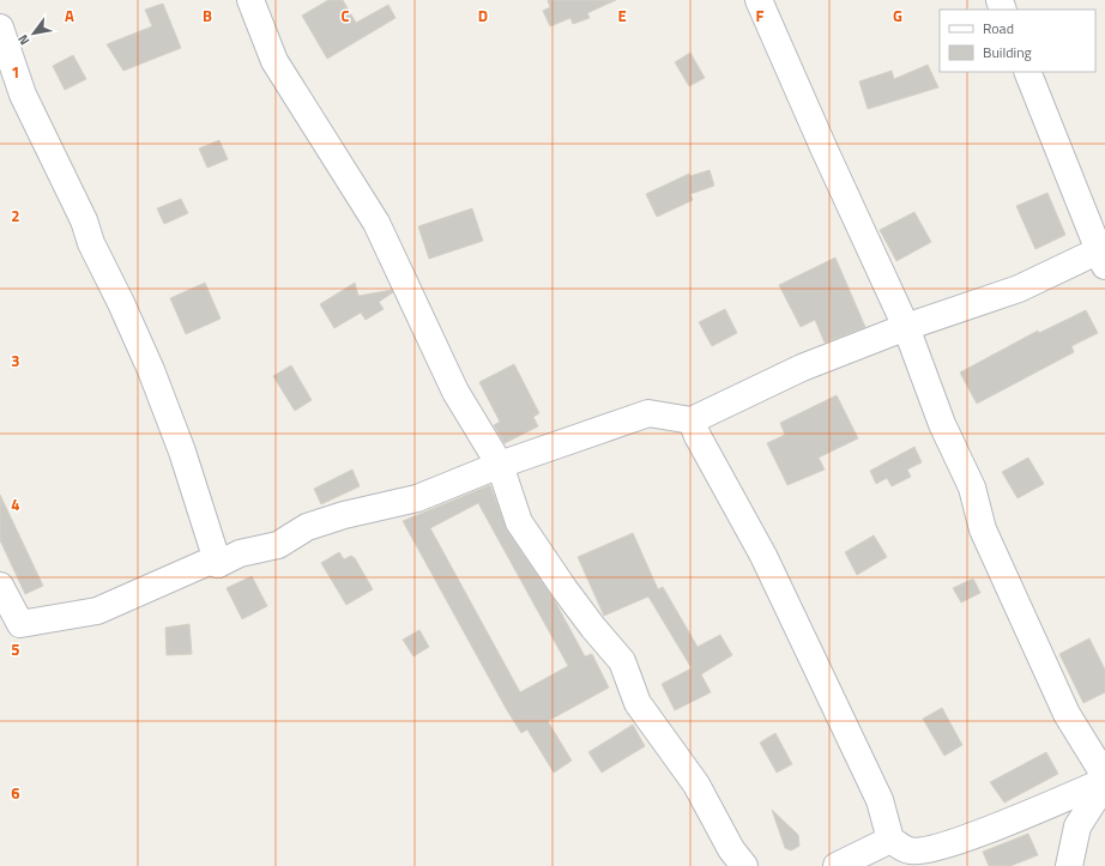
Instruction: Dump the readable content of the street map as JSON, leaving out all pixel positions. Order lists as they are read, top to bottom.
{
  "legend": ["Road", "Building"],
  "north": "bottom left",
  "grid": {
    "columns": [
      "A",
      "B",
      "C",
      "D",
      "E",
      "F",
      "G"
    ],
    "rows": [
      "1",
      "2",
      "3",
      "4",
      "5",
      "6"
    ]
  }
}
